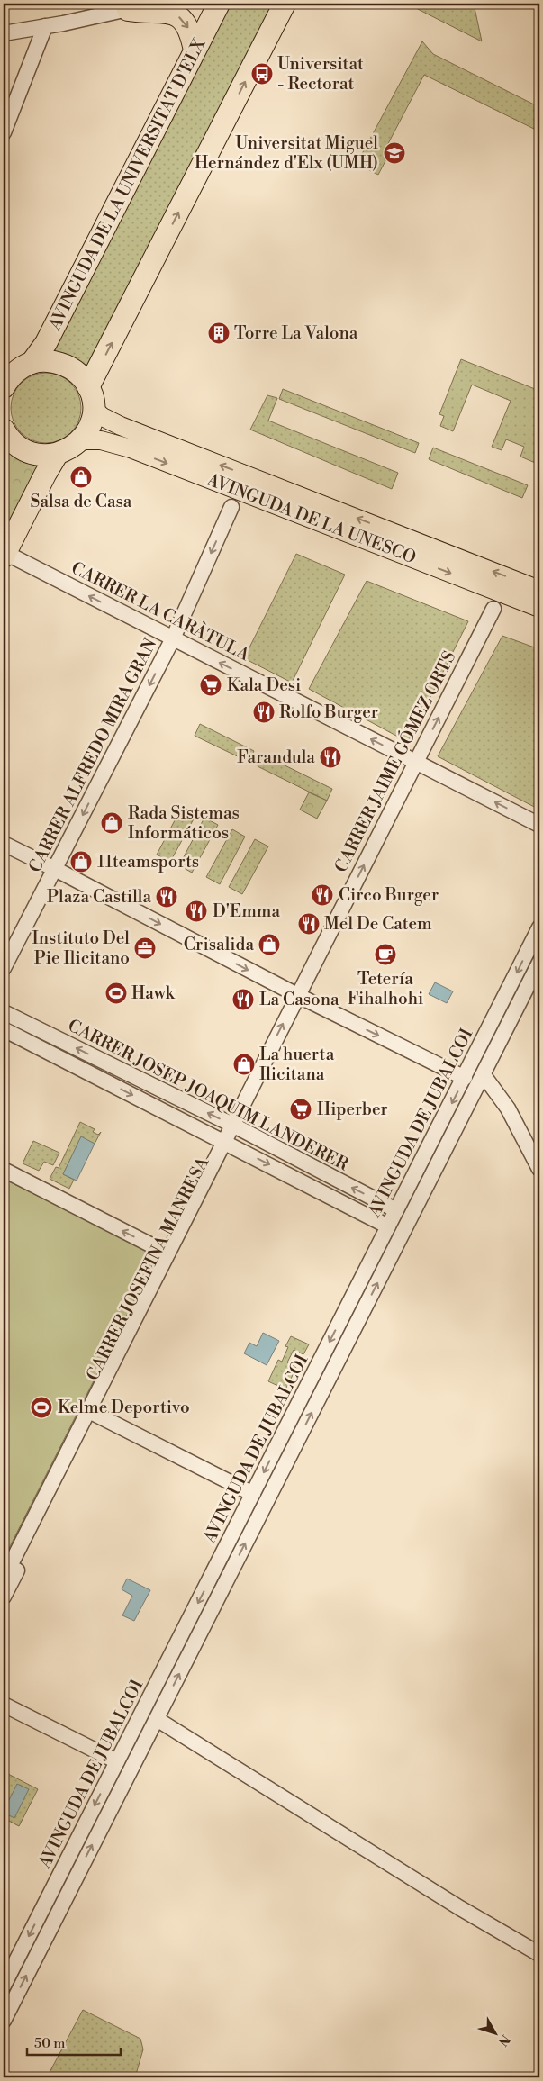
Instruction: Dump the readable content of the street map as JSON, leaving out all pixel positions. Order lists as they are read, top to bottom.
{
  "streets": {
    "highway": ["AVINGUDA DE LA UNIVERSITAT D'ELX"],
    "main road": ["AVINGUDA DE LA UNESCO"],
    "street": [
      "CARRER LA CARÀTULA",
      "CARRER ALFREDO MIRA GRAN",
      "CARRER JAIME GÓMEZ ORTS",
      "CARRER JOSEP JOAQUIM LANDERER",
      "AVINGUDA DE JUBALCOI",
      "CARRER JOSEFINA MANRESA"
    ]
  },
  "crossings": [
    ["CARRER LA CARÀTULA", "CARRER ALFREDO MIRA GRAN"],
    ["CARRER LA CARÀTULA", "CARRER JAIME GÓMEZ ORTS"],
    ["CARRER JAIME GÓMEZ ORTS", "CARRER JOSEP JOAQUIM LANDERER"],
    ["CARRER JAIME GÓMEZ ORTS", "CARRER JOSEFINA MANRESA"],
    ["CARRER JOSEP JOAQUIM LANDERER", "AVINGUDA DE JUBALCOI"],
    ["CARRER JOSEP JOAQUIM LANDERER", "CARRER JOSEFINA MANRESA"]
  ],
  "one_way": ["CARRER LA CARÀTULA", "CARRER ALFREDO MIRA GRAN", "CARRER JAIME GÓMEZ ORTS"],
  "places": {
    "bus stop": ["Universitat - Rectorat"],
    "school or university": ["Universitat Miguel Hernández d'Elx (UMH)"],
    "building": ["Torre La Valona"],
    "shop": [
      "Salsa de Casa",
      "Rada Sistemas Informáticos",
      "11teamsports",
      "Crisalida",
      "La huerta Ilicitana"
    ],
    "supermarket": ["Kala Desi", "Hiperber"],
    "restaurant": [
      "Rolfo Burger",
      "Farandula",
      "Circo Burger",
      "Plaza Castilla",
      "D'Emma",
      "Mel De Catem",
      "La Casona"
    ],
    "office": ["Instituto Del Pie Ilicitano"],
    "cafe": ["Tetería Fihalhohi"],
    "sports": ["Hawk", "Kelme Deportivo"]
  },
  "scale_bar": "50 m",
  "north": "bottom right"
}
